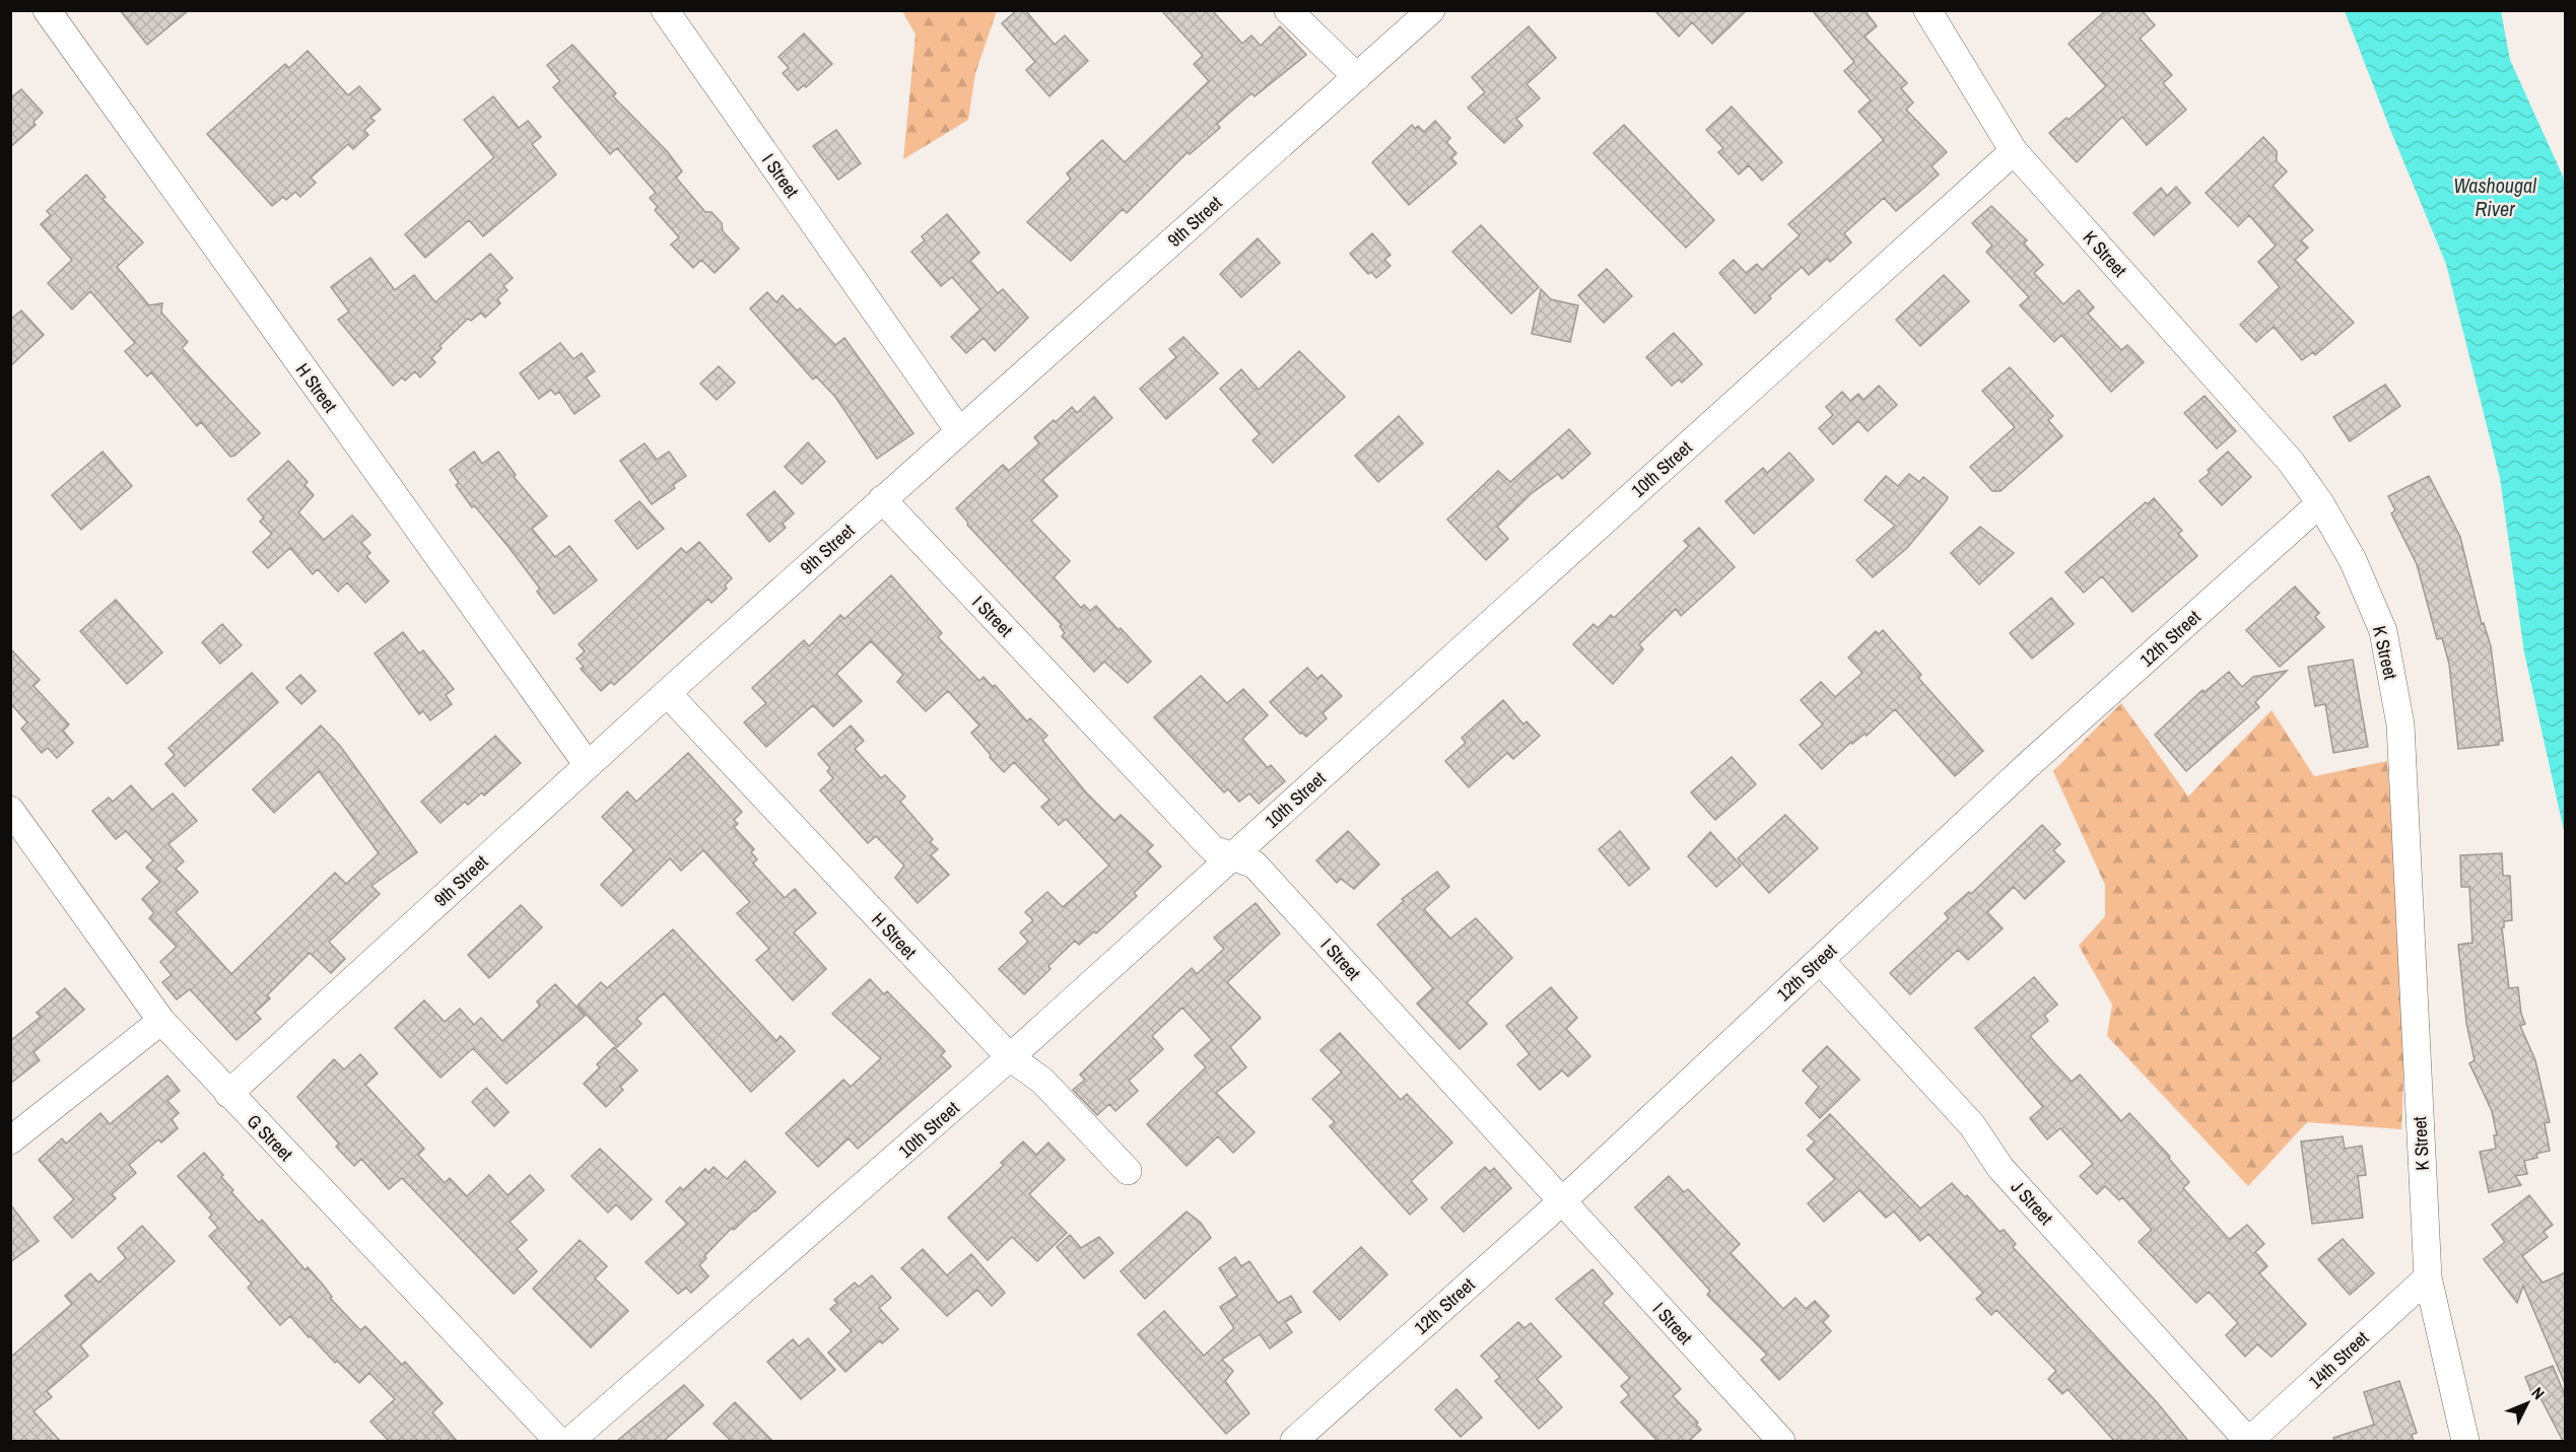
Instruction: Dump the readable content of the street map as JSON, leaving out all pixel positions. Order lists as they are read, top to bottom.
{
  "streets": {
    "street": [
      "I Street",
      "9th Street",
      "K Street",
      "H Street",
      "10th Street",
      "12th Street",
      "G Street",
      "J Street",
      "14th Street"
    ]
  },
  "crossings": [
    ["I Street", "9th Street"],
    ["I Street", "10th Street"],
    ["I Street", "12th Street"],
    ["9th Street", "H Street"],
    ["9th Street", "G Street"],
    ["K Street", "10th Street"],
    ["K Street", "12th Street"],
    ["K Street", "14th Street"],
    ["H Street", "10th Street"],
    ["12th Street", "J Street"],
    ["J Street", "14th Street"]
  ],
  "water": ["Washougal River"],
  "north": "top right"
}
